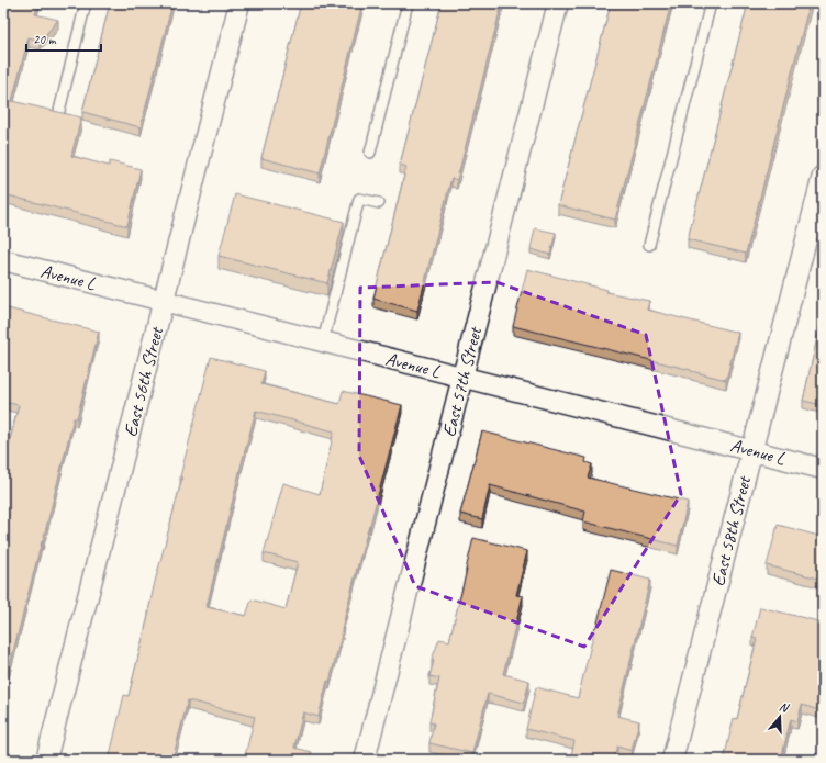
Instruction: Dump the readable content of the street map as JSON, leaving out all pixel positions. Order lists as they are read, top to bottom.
{
  "streets": {
    "street": [
      "Avenue L",
      "East 56th Street",
      "East 57th Street",
      "East 58th Street"
    ]
  },
  "crossings": [
    ["Avenue L", "East 56th Street"],
    ["Avenue L", "East 57th Street"],
    ["Avenue L", "East 58th Street"]
  ],
  "scale_bar": "20 m",
  "north": "top"
}
